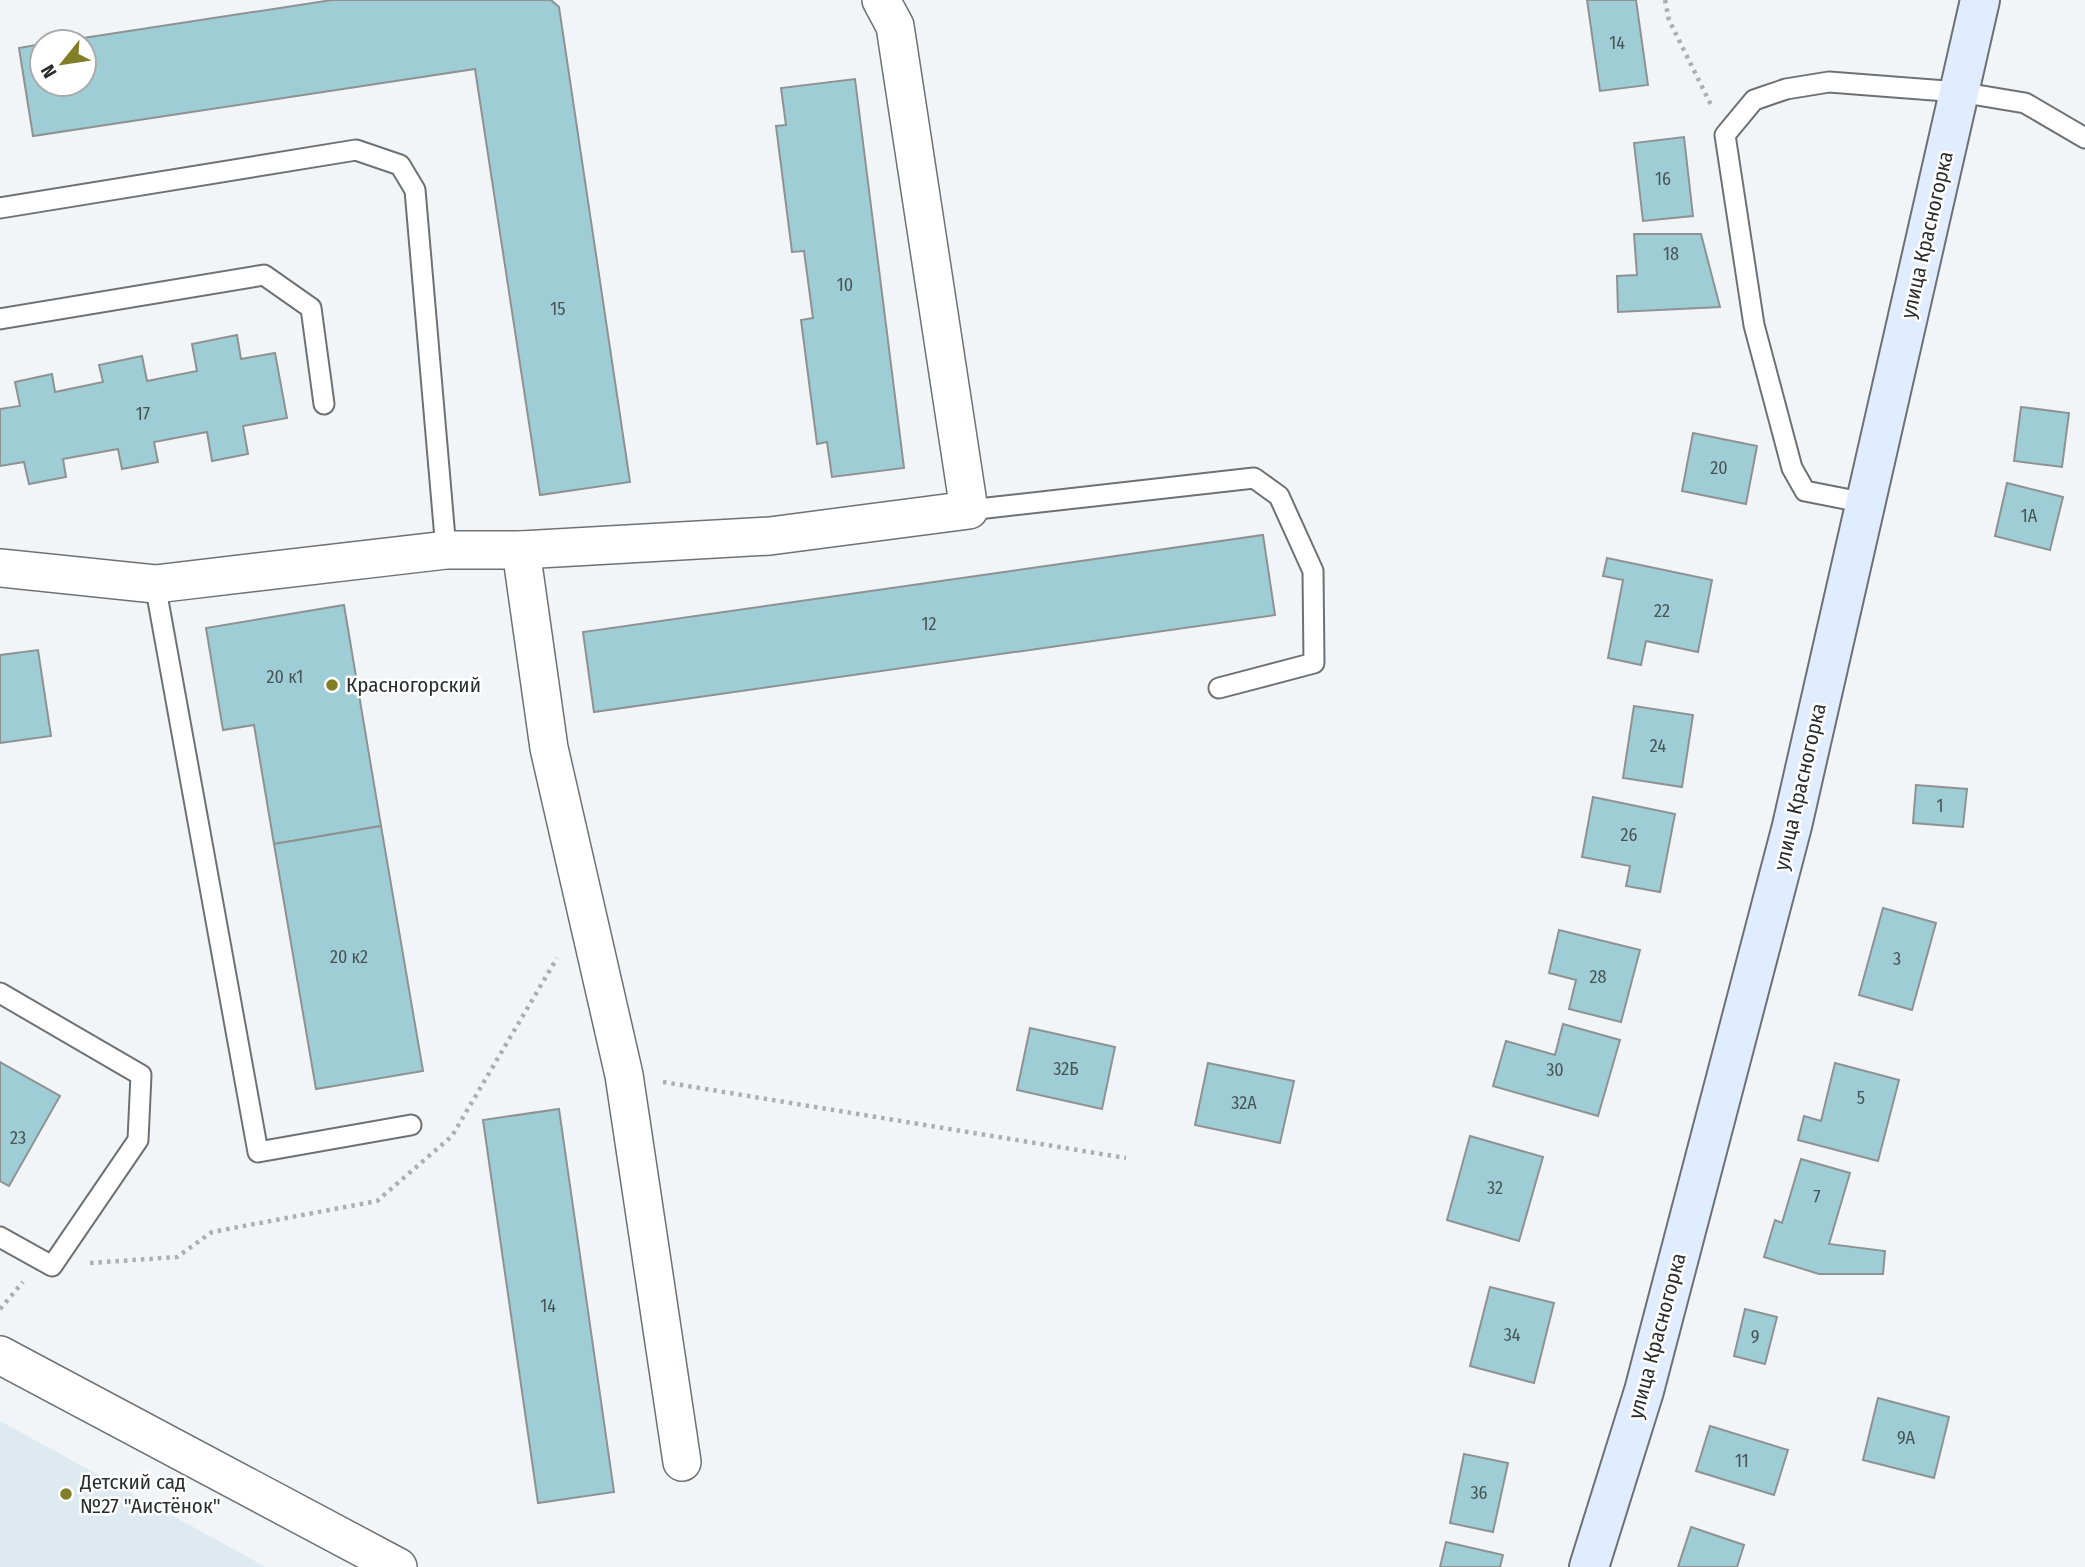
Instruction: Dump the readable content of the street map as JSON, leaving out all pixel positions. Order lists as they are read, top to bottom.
{
  "streets": {
    "main road": ["улица Красногорка"]
  },
  "places": ["Красногорский", "Детский сад №27 \"Аистёнок\""],
  "house_numbers": [
    "14",
    "16",
    "18",
    "10",
    "15",
    "17",
    "20",
    "1А",
    "22",
    "12",
    "20 к1",
    "24",
    "1",
    "26",
    "20 к2",
    "3",
    "28",
    "32Б",
    "30",
    "5",
    "32А",
    "23",
    "32",
    "7",
    "14",
    "34",
    "9",
    "9А",
    "11",
    "36"
  ],
  "north": "bottom left"
}
